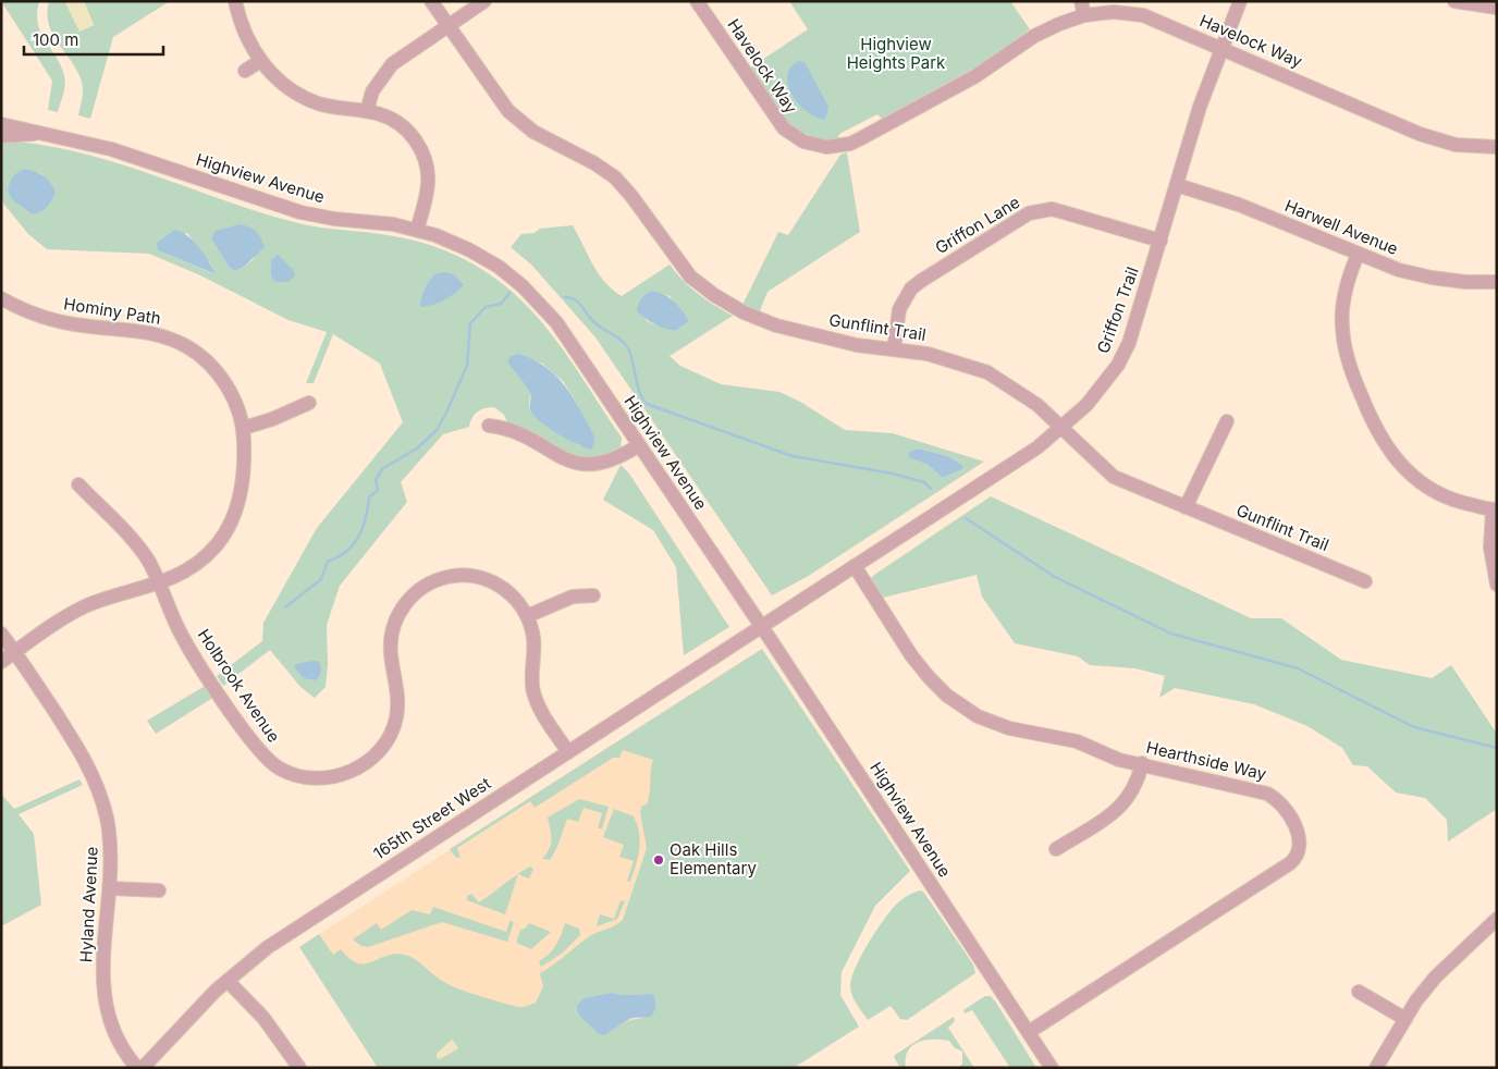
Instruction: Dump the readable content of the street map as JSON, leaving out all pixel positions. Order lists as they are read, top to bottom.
{
  "streets": {
    "street": [
      "Havelock Way",
      "Highview Avenue",
      "Griffon Lane",
      "Harwell Avenue",
      "Griffon Trail",
      "Hominy Path",
      "Gunflint Trail",
      "Holbrook Avenue",
      "Hearthside Way",
      "165th Street West",
      "Hyland Avenue"
    ]
  },
  "crossings": [
    ["Havelock Way", "Griffon Trail"],
    ["Highview Avenue", "Griffon Trail"],
    ["Highview Avenue", "Hearthside Way"],
    ["Highview Avenue", "165th Street West"],
    ["Griffon Lane", "Griffon Trail"],
    ["Griffon Lane", "Gunflint Trail"],
    ["Harwell Avenue", "Griffon Trail"],
    ["Griffon Trail", "Gunflint Trail"],
    ["Griffon Trail", "Hearthside Way"],
    ["Griffon Trail", "165th Street West"],
    ["Hominy Path", "Holbrook Avenue"],
    ["Hominy Path", "Hyland Avenue"],
    ["Holbrook Avenue", "165th Street West"]
  ],
  "parks": ["Highview Heights Park"],
  "places": ["Oak Hills Elementary"],
  "scale_bar": "100 m"
}
